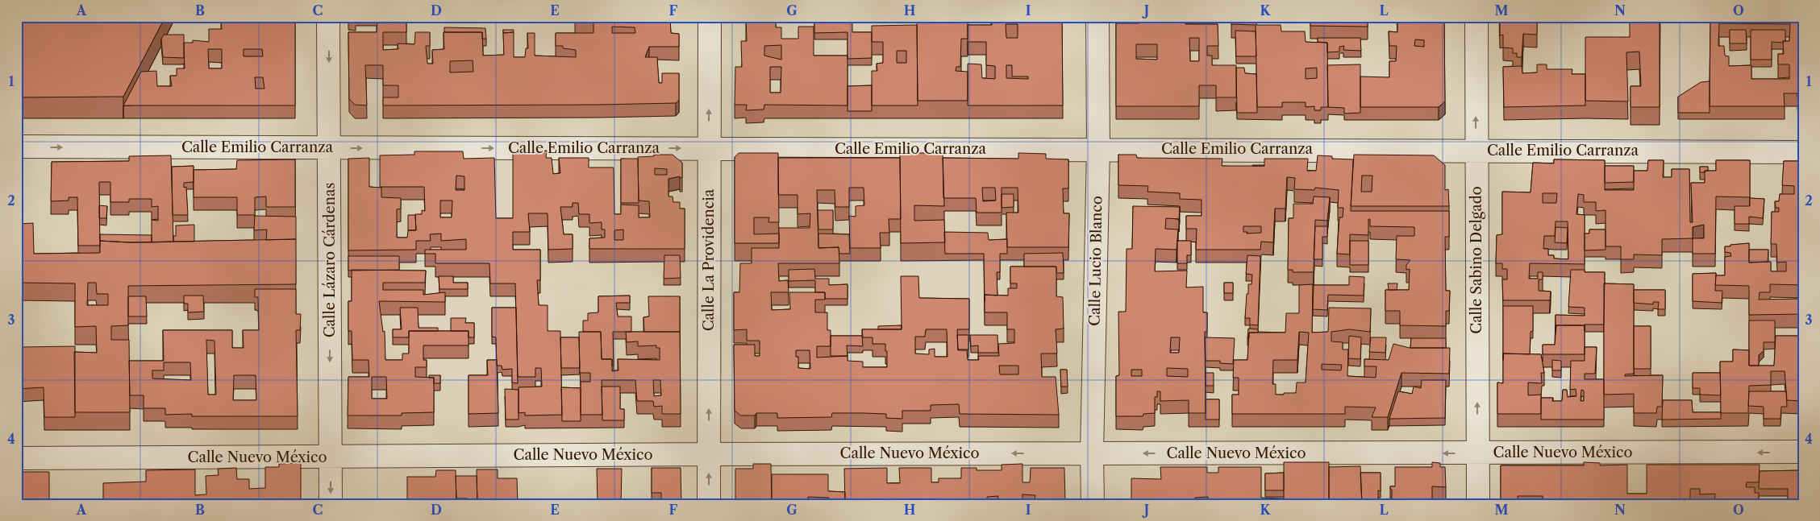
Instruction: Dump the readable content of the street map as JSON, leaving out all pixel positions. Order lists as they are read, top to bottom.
{
  "streets": {
    "street": [
      "Calle Emilio Carranza",
      "Calle Lázaro Cárdenas",
      "Calle La Providencia",
      "Calle Sabino Delgado",
      "Calle Lucio Blanco",
      "Calle Nuevo México"
    ]
  },
  "crossings": [
    ["Calle Emilio Carranza", "Calle Lázaro Cárdenas"],
    ["Calle Emilio Carranza", "Calle La Providencia"],
    ["Calle Emilio Carranza", "Calle Sabino Delgado"],
    ["Calle Emilio Carranza", "Calle Lucio Blanco"],
    ["Calle Lázaro Cárdenas", "Calle Nuevo México"],
    ["Calle La Providencia", "Calle Nuevo México"],
    ["Calle Sabino Delgado", "Calle Nuevo México"],
    ["Calle Lucio Blanco", "Calle Nuevo México"]
  ],
  "one_way": [
    "Calle Emilio Carranza",
    "Calle Lázaro Cárdenas",
    "Calle La Providencia",
    "Calle Sabino Delgado",
    "Calle Nuevo México"
  ],
  "grid": {
    "columns": [
      "A",
      "B",
      "C",
      "D",
      "E",
      "F",
      "G",
      "H",
      "I",
      "J",
      "K",
      "L",
      "M",
      "N",
      "O"
    ],
    "rows": [
      "1",
      "2",
      "3",
      "4"
    ]
  }
}
